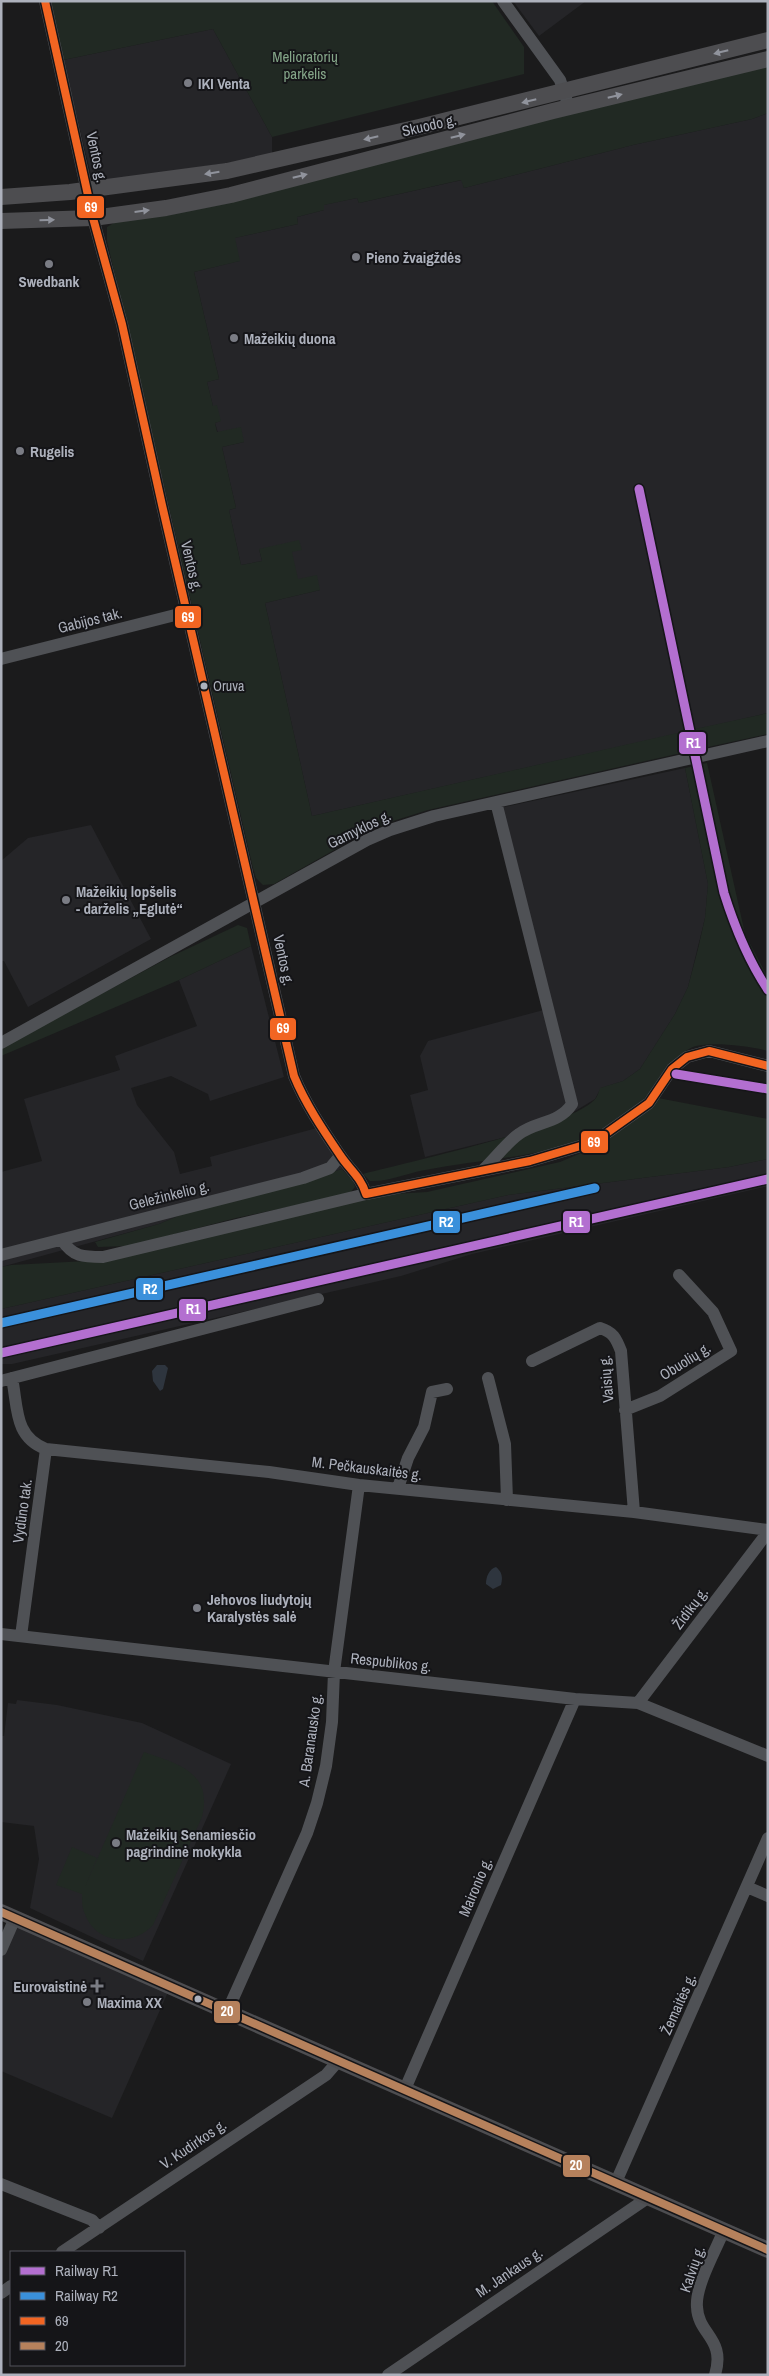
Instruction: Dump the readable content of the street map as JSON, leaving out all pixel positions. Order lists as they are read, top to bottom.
{
  "streets": {
    "main road": ["Skuodo g."],
    "street": [
      "Ventos g.",
      "Gabijos tak.",
      "Gamyklos g.",
      "Geležinkelio g.",
      "Obuolių g.",
      "Vaisių g.",
      "M. Pečkauskaitės g.",
      "Vydūno tak.",
      "Židikų g.",
      "Respublikos g.",
      "A. Baranausko g.",
      "Maironio g.",
      "Žemaitės g.",
      "V. Kudirkos g.",
      "Kalvių g.",
      "M. Jankaus g."
    ]
  },
  "crossings": [
    ["Skuodo g.", "Ventos g."],
    ["Ventos g.", "Gabijos tak."],
    ["Ventos g.", "Gamyklos g."],
    ["Ventos g.", "Geležinkelio g."],
    ["Obuolių g.", "Vaisių g."],
    ["Vaisių g.", "M. Pečkauskaitės g."],
    ["M. Pečkauskaitės g.", "Vydūno tak."],
    ["M. Pečkauskaitės g.", "Židikų g."],
    ["M. Pečkauskaitės g.", "A. Baranausko g."],
    ["Vydūno tak.", "Respublikos g."],
    ["Židikų g.", "Respublikos g."],
    ["Respublikos g.", "A. Baranausko g."],
    ["Respublikos g.", "Maironio g."]
  ],
  "parks": ["Melioratorių parkelis"],
  "places": {
    "other": [
      "IKI Venta",
      "Pieno žvaigždės",
      "Swedbank",
      "Mažeikių duona",
      "Rugelis",
      "Oruva",
      "Mažeikių lopšelis - darželis „Eglutė“",
      "Jehovos liudytojų Karalystės salė",
      "Mažeikių Senamiesčio pagrindinė mokykla",
      "Maxima XX"
    ],
    "health": ["Eurovaistinė"]
  },
  "lines": [
    "transit line 69",
    "rail line R1",
    "rail line R2",
    "transit line 20"
  ],
  "legend": [
    "Railway R1",
    "Railway R2",
    "69",
    "20"
  ]
}
